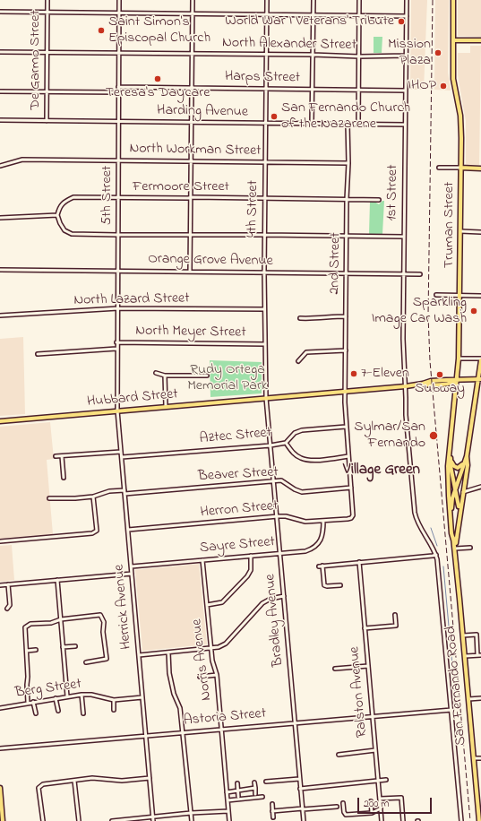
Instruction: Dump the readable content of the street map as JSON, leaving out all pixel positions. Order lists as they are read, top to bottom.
{
  "streets": {
    "main road": ["Truman Street", "Hubbard Street", "San Fernando Road"],
    "street": [
      "North Alexander Street",
      "De Garmo Street",
      "Harps Street",
      "Harding Avenue",
      "North Workman Street",
      "Fermoore Street",
      "1st Street",
      "5th Street",
      "4th Street",
      "Orange Grove Avenue",
      "2nd Street",
      "North Lazard Street",
      "North Meyer Street",
      "Aztec Street",
      "Beaver Street",
      "Herron Street",
      "Sayre Street",
      "Herrick Avenue",
      "Bradley Avenue",
      "Norris Avenue",
      "Berg Street",
      "Ralston Avenue",
      "Astoria Street"
    ]
  },
  "crossings": [
    ["North Alexander Street", "De Garmo Street"],
    ["North Alexander Street", "1st Street"],
    ["North Alexander Street", "5th Street"],
    ["North Alexander Street", "4th Street"],
    ["De Garmo Street", "Harding Avenue"],
    ["Harps Street", "1st Street"],
    ["Harps Street", "5th Street"],
    ["Harps Street", "4th Street"],
    ["Harding Avenue", "1st Street"],
    ["Harding Avenue", "5th Street"],
    ["Harding Avenue", "4th Street"],
    ["Harding Avenue", "2nd Street"],
    ["North Workman Street", "5th Street"],
    ["North Workman Street", "4th Street"],
    ["North Workman Street", "2nd Street"],
    ["Fermoore Street", "5th Street"],
    ["Fermoore Street", "4th Street"],
    ["Fermoore Street", "2nd Street"],
    ["1st Street", "Orange Grove Avenue"],
    ["1st Street", "Hubbard Street"],
    ["1st Street", "San Fernando Road"],
    ["5th Street", "Orange Grove Avenue"],
    ["5th Street", "North Lazard Street"],
    ["5th Street", "North Meyer Street"],
    ["5th Street", "Herrick Avenue"],
    ["4th Street", "Orange Grove Avenue"],
    ["4th Street", "North Lazard Street"],
    ["4th Street", "North Meyer Street"],
    ["4th Street", "Hubbard Street"],
    ["4th Street", "Bradley Avenue"],
    ["Truman Street", "Hubbard Street"],
    ["Truman Street", "San Fernando Road"],
    ["Orange Grove Avenue", "2nd Street"],
    ["2nd Street", "Hubbard Street"],
    ["2nd Street", "Aztec Street"],
    ["Hubbard Street", "Herrick Avenue"],
    ["Aztec Street", "Herrick Avenue"],
    ["Aztec Street", "Bradley Avenue"],
    ["Beaver Street", "Herron Street"],
    ["Beaver Street", "Herrick Avenue"],
    ["Beaver Street", "Bradley Avenue"],
    ["Herron Street", "Sayre Street"],
    ["Herron Street", "Herrick Avenue"],
    ["Herron Street", "Bradley Avenue"],
    ["Sayre Street", "Herrick Avenue"],
    ["Sayre Street", "Bradley Avenue"],
    ["Sayre Street", "Norris Avenue"],
    ["Herrick Avenue", "Berg Street"],
    ["Herrick Avenue", "Astoria Street"],
    ["Bradley Avenue", "Astoria Street"],
    ["Norris Avenue", "Astoria Street"],
    ["San Fernando Road", "Astoria Street"],
    ["Ralston Avenue", "Astoria Street"]
  ],
  "districts": ["Village Green"],
  "parks": ["Rudy Ortega Memorial Park"],
  "places": [
    "World War I Veterans' Tribute",
    "Saint Simon's Episcopal Church",
    "Mission Plaza",
    "Teresa's Daycare",
    "IHOP",
    "San Fernando Church of the Nazarene",
    "Sparkling Image Car Wash",
    "7-Eleven",
    "Subway",
    "Sylmar/San Fernando"
  ],
  "scale_bar": "200 m"
}
